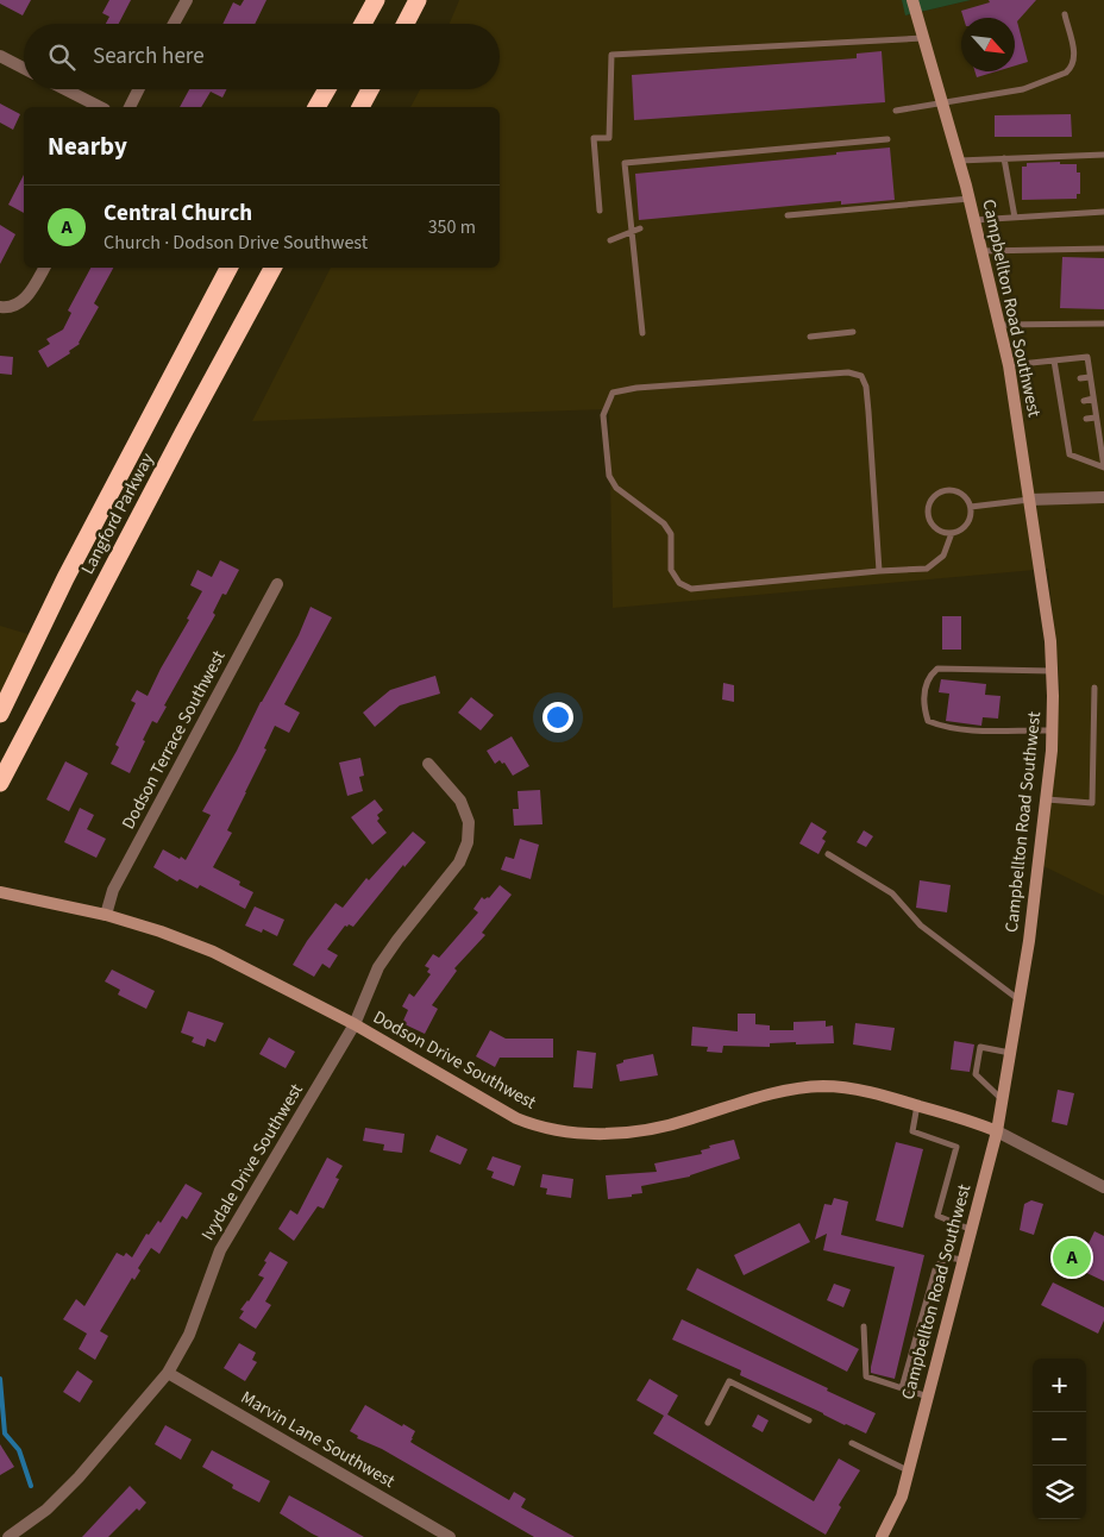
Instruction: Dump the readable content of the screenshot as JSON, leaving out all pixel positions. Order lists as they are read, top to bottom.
{
  "streets": {
    "highway": ["Langford Parkway"],
    "main road": ["Campbellton Road Southwest", "Dodson Drive Southwest"],
    "street": ["Dodson Terrace Southwest", "Ivydale Drive Southwest", "Marvin Lane Southwest"]
  },
  "crossings": [
    ["Campbellton Road Southwest", "Dodson Drive Southwest"],
    ["Dodson Terrace Southwest", "Dodson Drive Southwest"],
    ["Dodson Drive Southwest", "Ivydale Drive Southwest"],
    ["Ivydale Drive Southwest", "Marvin Lane Southwest"]
  ],
  "north": "bottom right",
  "page": {
    "search": "Search here",
    "heading": "Nearby",
    "list": [
      {
        "mark": "A",
        "name": "Central Church",
        "note": "Church · Dodson Drive Southwest",
        "value": "350 m"
      }
    ],
    "pins": "A",
    "map_buttons": ["+", "−"]
  }
}
